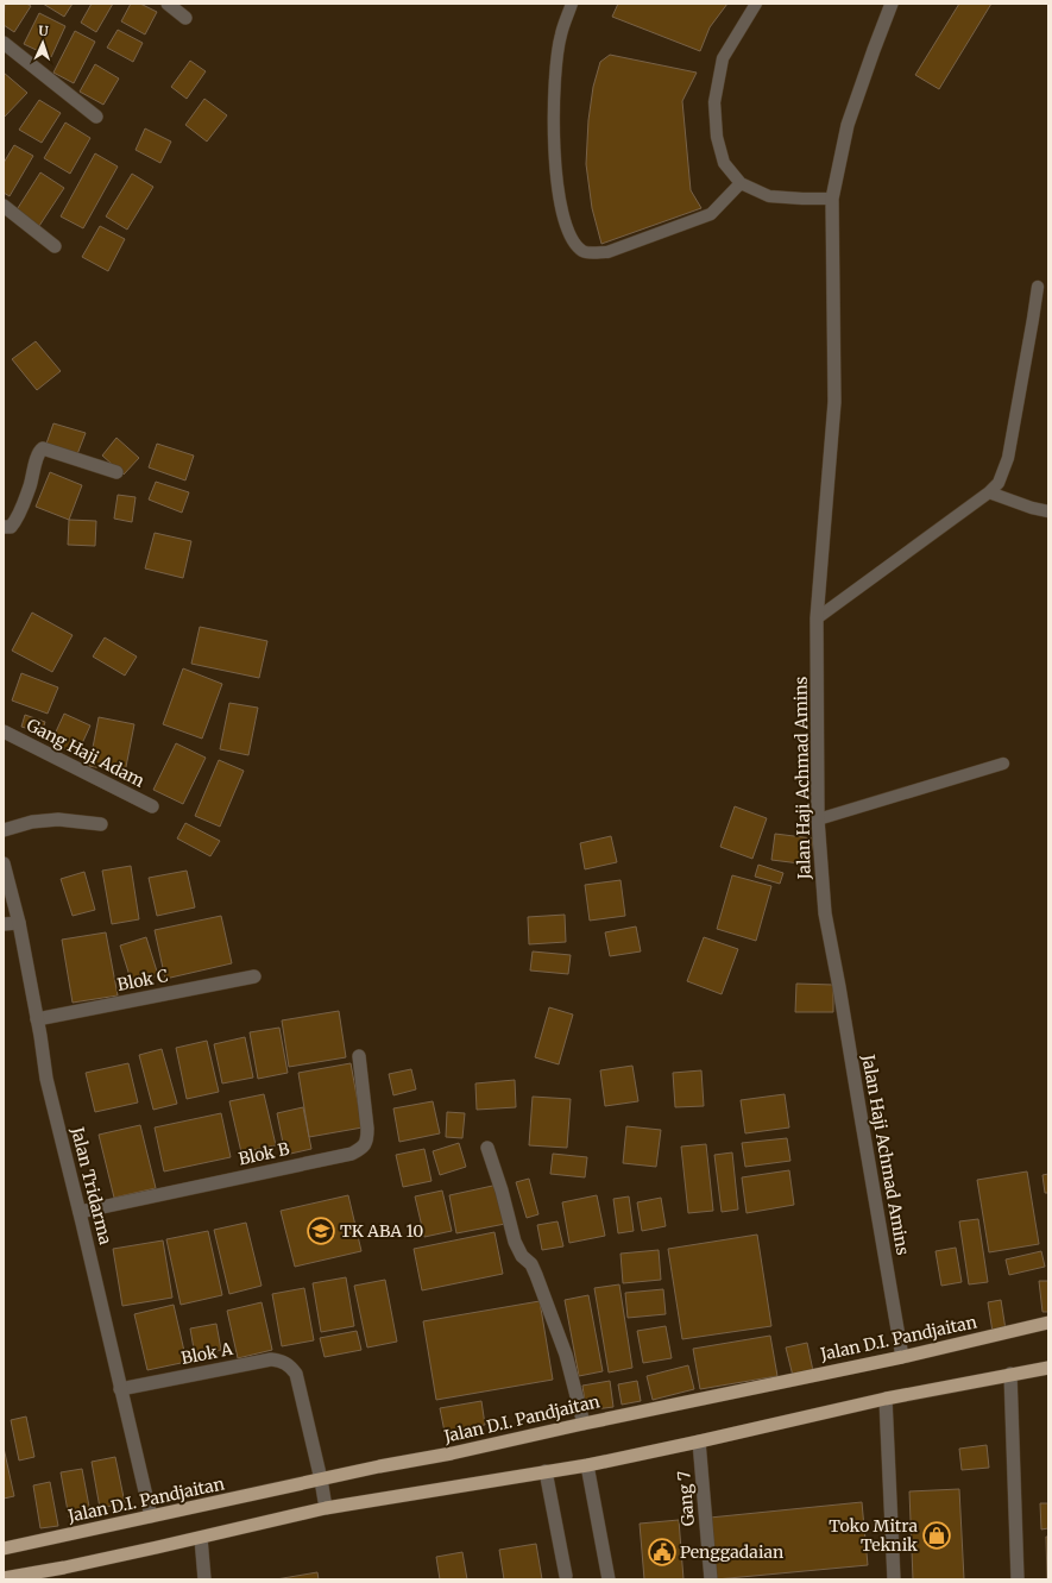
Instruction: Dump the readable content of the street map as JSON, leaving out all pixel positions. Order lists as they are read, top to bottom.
{
  "streets": {
    "highway": ["Jalan D.I. Pandjaitan"],
    "street": [
      "Gang Haji Adam",
      "Jalan Haji Achmad Amins",
      "Blok C",
      "Blok B",
      "Jalan Tridarma",
      "Blok A",
      "Gang 7"
    ]
  },
  "crossings": [
    ["Jalan Haji Achmad Amins", "Jalan D.I. Pandjaitan"],
    ["Blok C", "Jalan Tridarma"],
    ["Blok B", "Jalan Tridarma"],
    ["Jalan Tridarma", "Jalan D.I. Pandjaitan"],
    ["Jalan Tridarma", "Blok A"],
    ["Jalan D.I. Pandjaitan", "Blok A"]
  ],
  "places": {
    "school or university": ["TK ABA 10"],
    "shop": ["Toko Mitra Teknik"],
    "public building": ["Penggadaian"]
  },
  "north": "top"
}
